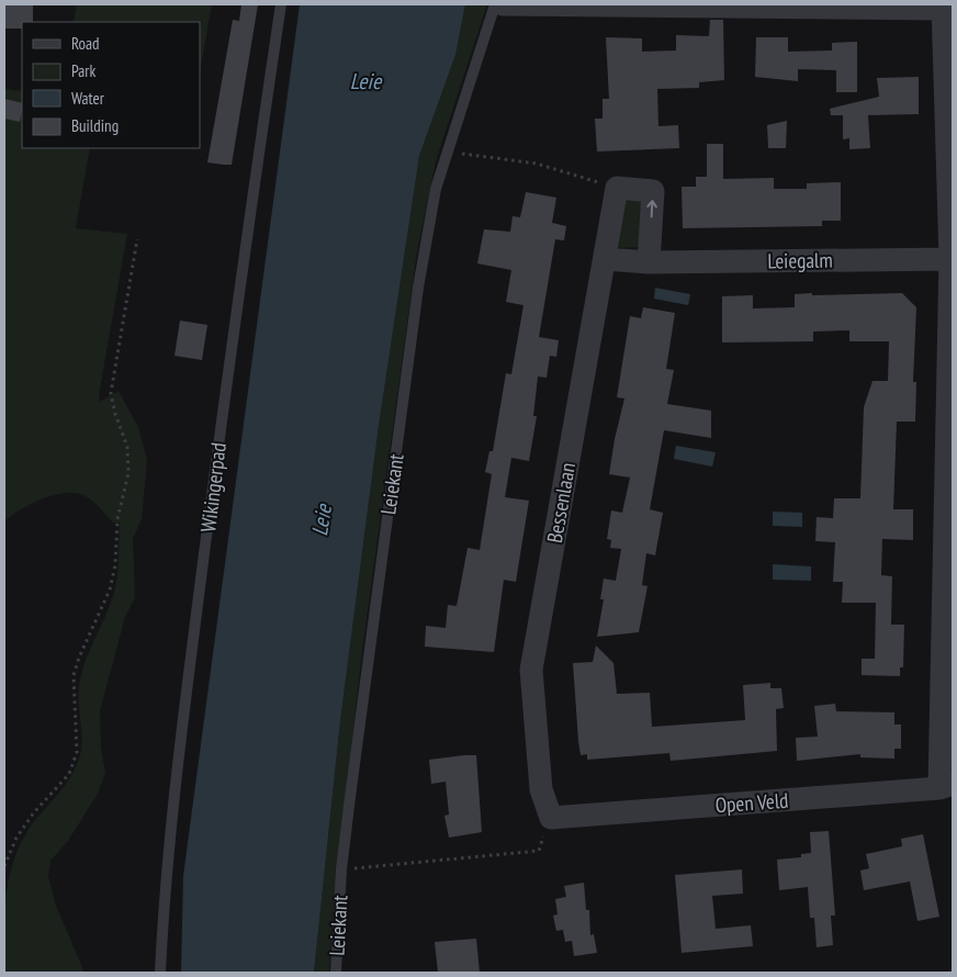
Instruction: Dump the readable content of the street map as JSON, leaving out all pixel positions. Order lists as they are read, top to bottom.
{
  "streets": {
    "street": ["Leiegalm", "Bessenlaan", "Open Veld"],
    "lane": ["Leiekant", "Wikingerpad"]
  },
  "crossings": [
    ["Leiegalm", "Bessenlaan"],
    ["Bessenlaan", "Open Veld"]
  ],
  "water": ["Leie"],
  "legend": [
    "Road",
    "Park",
    "Water",
    "Building"
  ]
}
